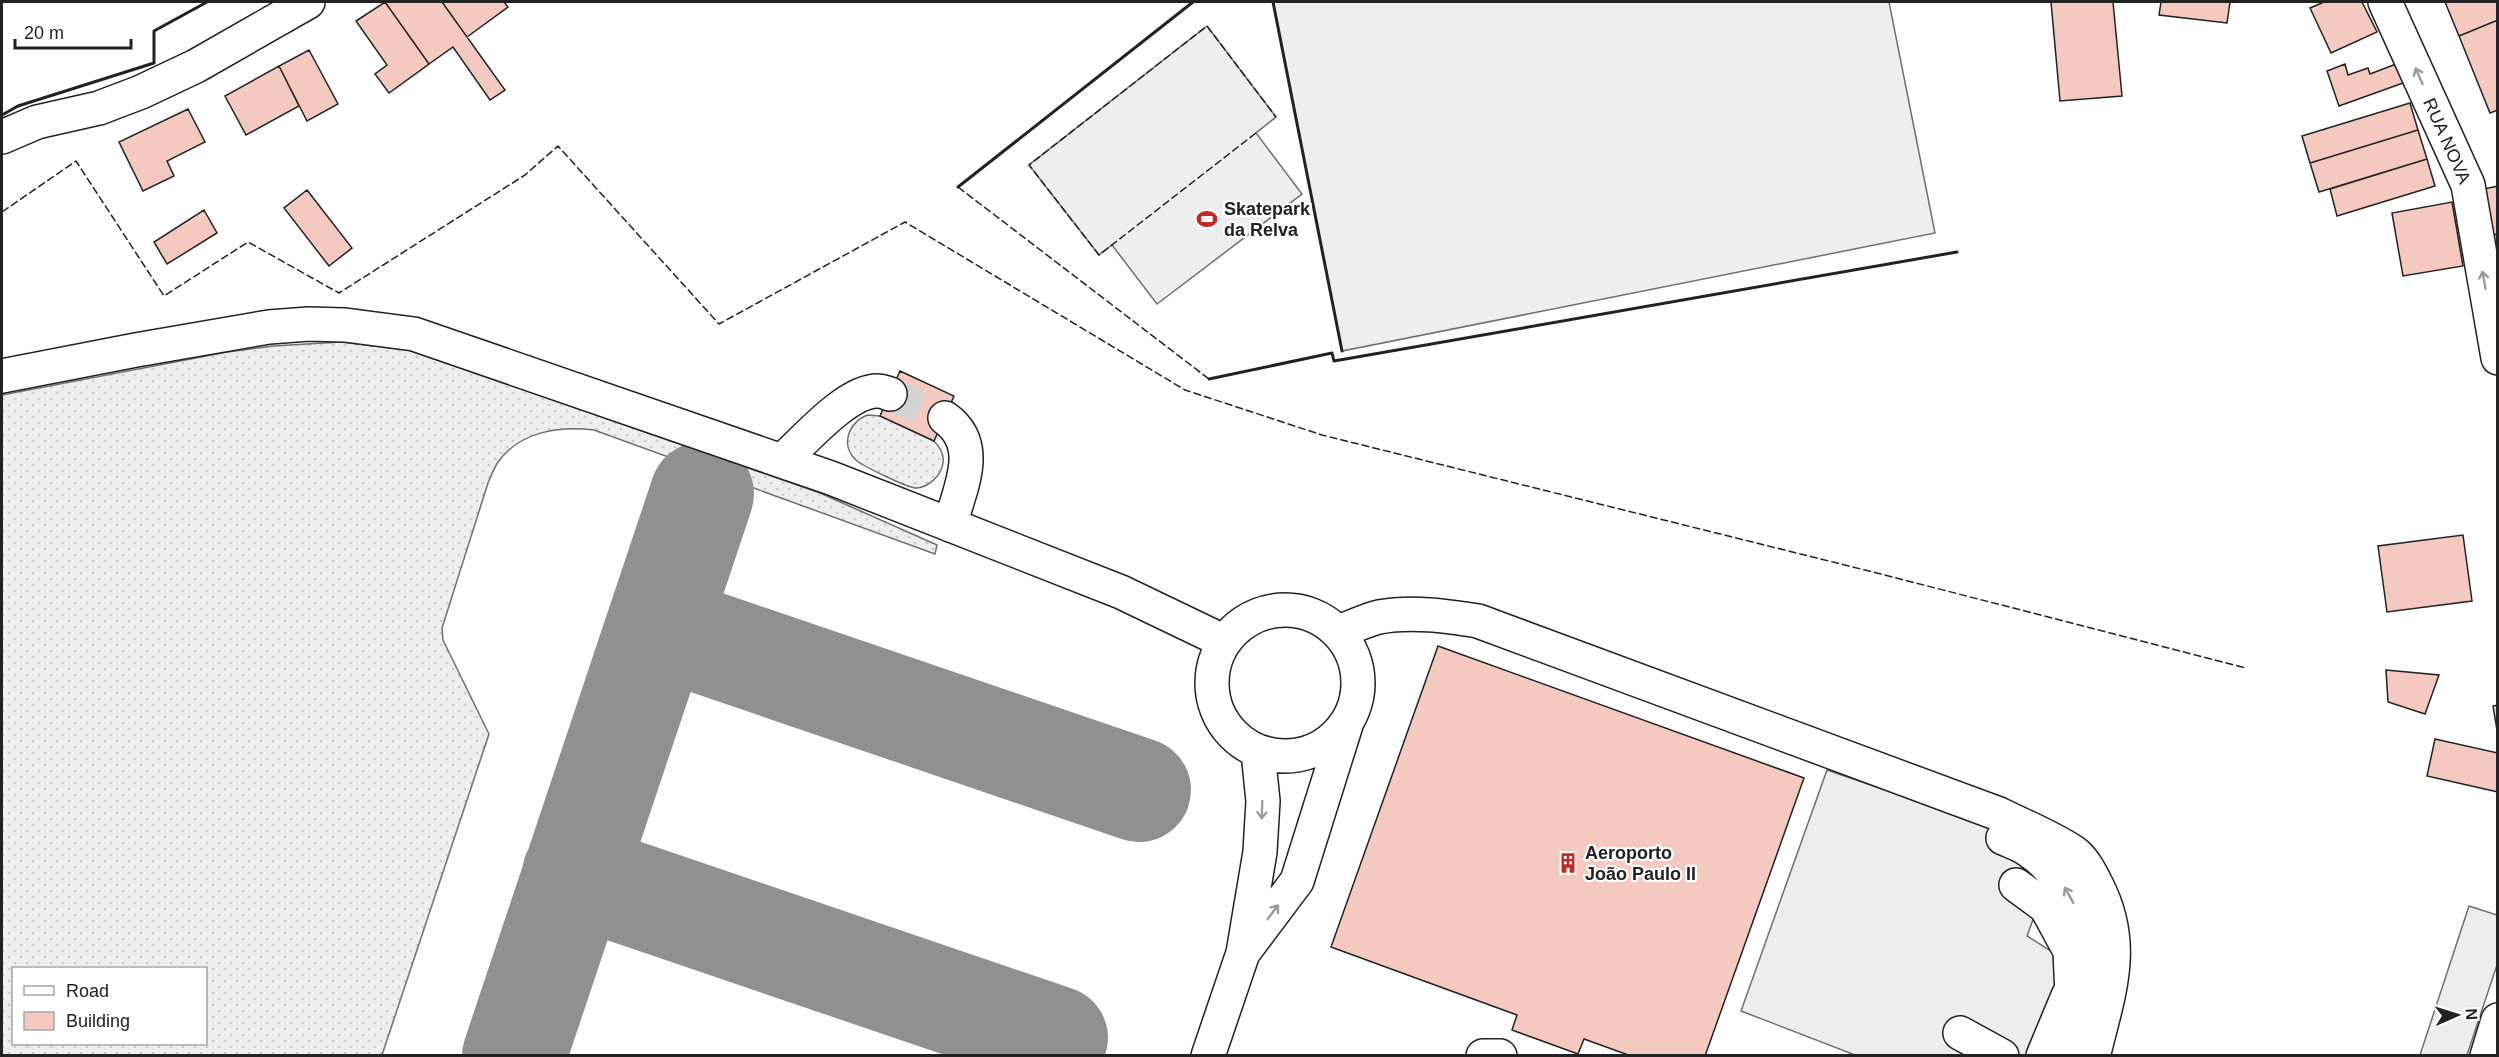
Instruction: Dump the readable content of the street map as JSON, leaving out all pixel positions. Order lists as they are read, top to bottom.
{
  "streets": {
    "street": ["RUA NOVA"]
  },
  "one_way": ["RUA NOVA"],
  "places": {
    "sports": ["Skatepark da Relva"],
    "building": ["Aeroporto João Paulo II"]
  },
  "legend": ["Road", "Building"],
  "scale_bar": "20 m",
  "north": "right"
}
